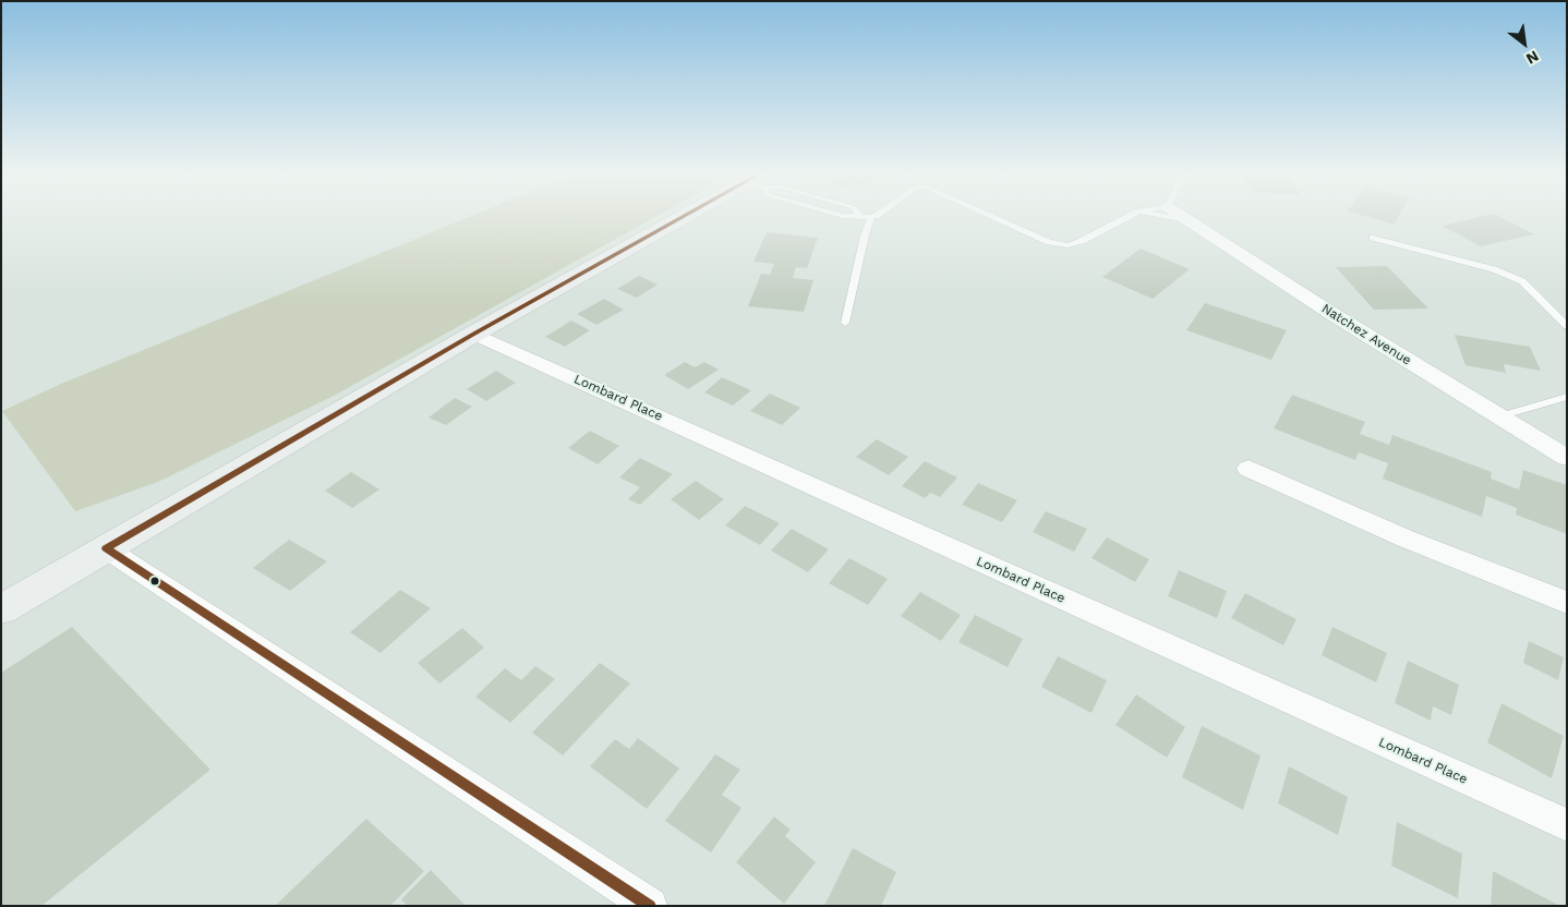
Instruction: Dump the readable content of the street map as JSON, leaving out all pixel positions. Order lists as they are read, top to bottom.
{
  "streets": {
    "street": ["Natchez Avenue", "Lombard Place"]
  },
  "north": "bottom right"
}
